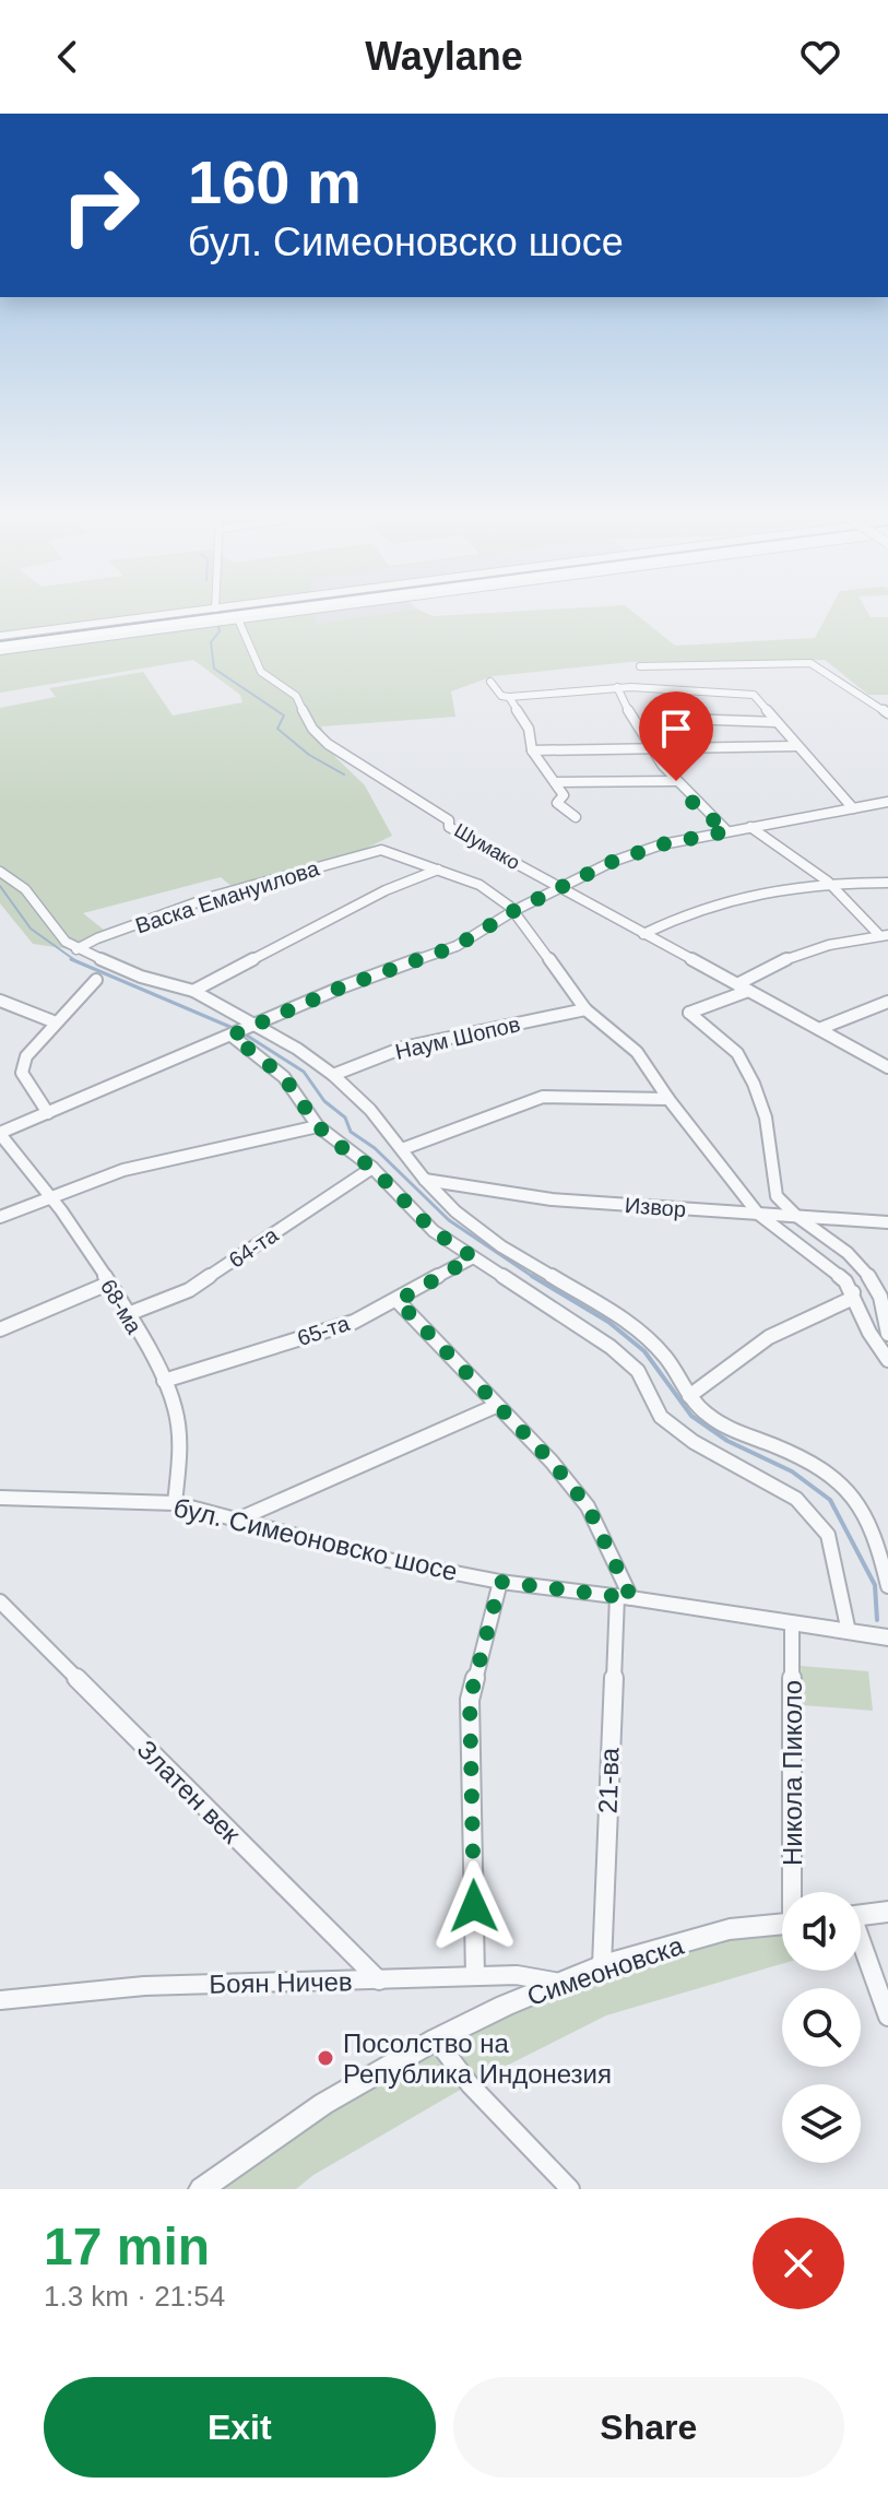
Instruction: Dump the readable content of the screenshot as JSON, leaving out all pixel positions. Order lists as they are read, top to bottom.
{
  "streets": {
    "street": [
      "Шумако",
      "Васка Емануилова",
      "Наум Шопов",
      "Извор",
      "64-та",
      "68-ма",
      "65-та",
      "бул. Симеоновско шосе",
      "Никола Пиколо",
      "21-ва",
      "Златен век",
      "Симеоновска",
      "Боян Ничев"
    ]
  },
  "crossings": [
    ["64-та", "68-ма"],
    ["68-ма", "65-та"],
    ["68-ма", "бул. Симеоновско шосе"],
    ["бул. Симеоновско шосе", "Никола Пиколо"],
    ["бул. Симеоновско шосе", "21-ва"],
    ["21-ва", "Симеоновска"],
    ["Златен век", "Боян Ничев"],
    ["Симеоновска", "Боян Ничев"]
  ],
  "places": ["Посолство на Република Индонезия"],
  "page": {
    "header": "Waylane",
    "turn": ["160 m", "бул. Симеоновско шосе"],
    "heading": ["17 min", "1.3 km · 21:54"],
    "buttons": ["Exit", "Share"]
  }
}
